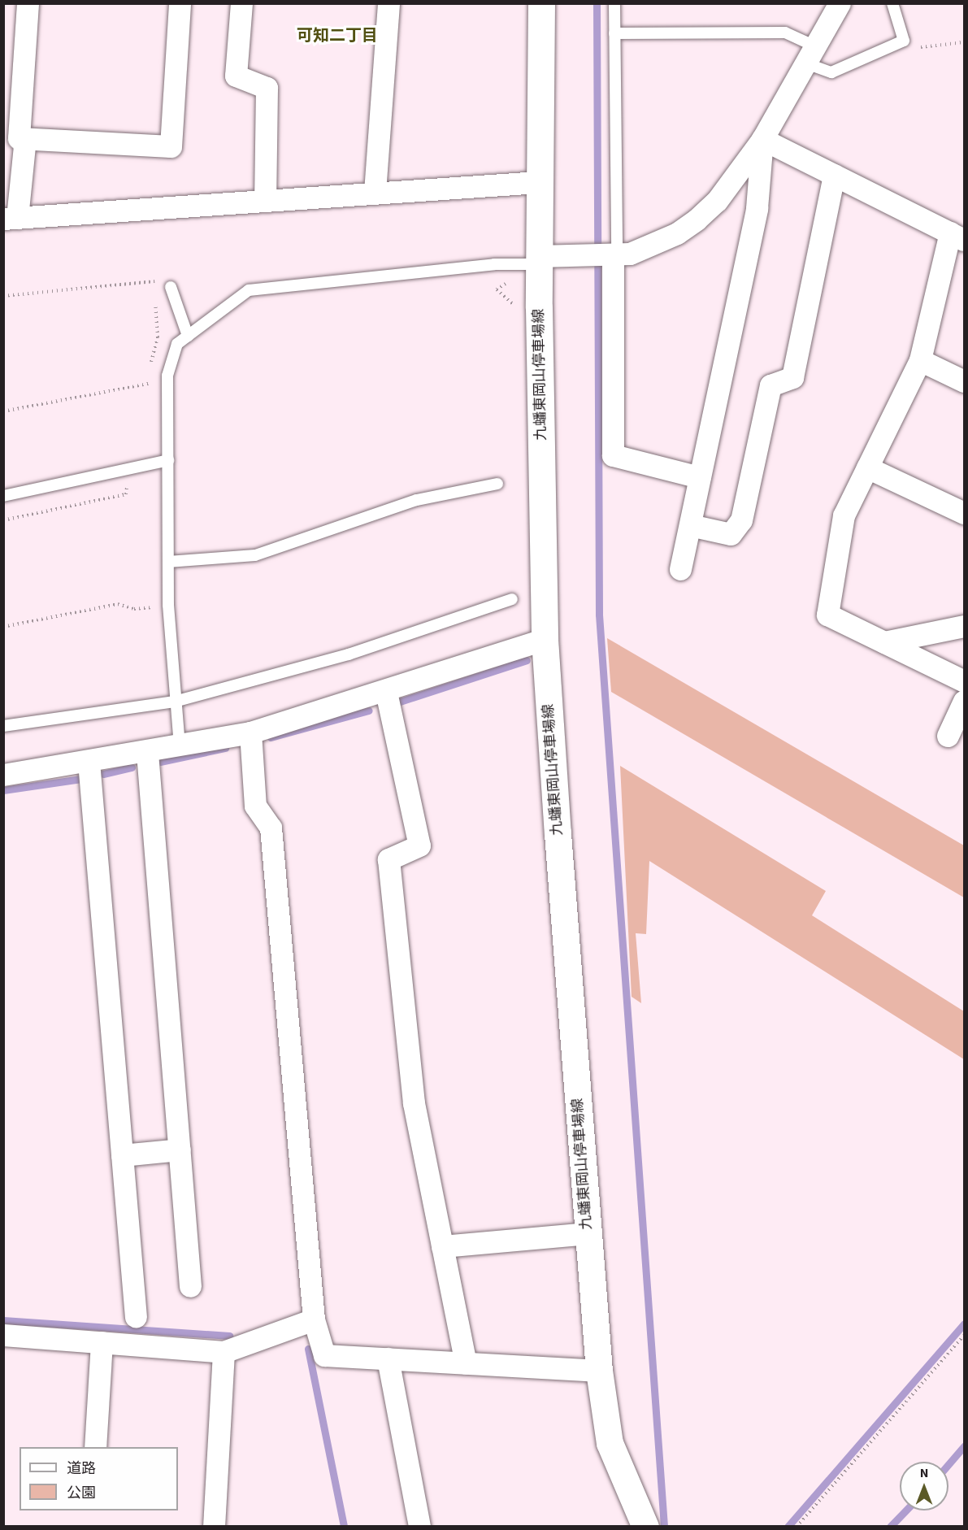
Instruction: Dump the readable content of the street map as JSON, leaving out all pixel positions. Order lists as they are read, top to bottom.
{
  "streets": {
    "main road": ["九蟠東岡山停車場線"]
  },
  "districts": ["可知二丁目"],
  "legend": ["道路", "公園"],
  "north": "top"
}
